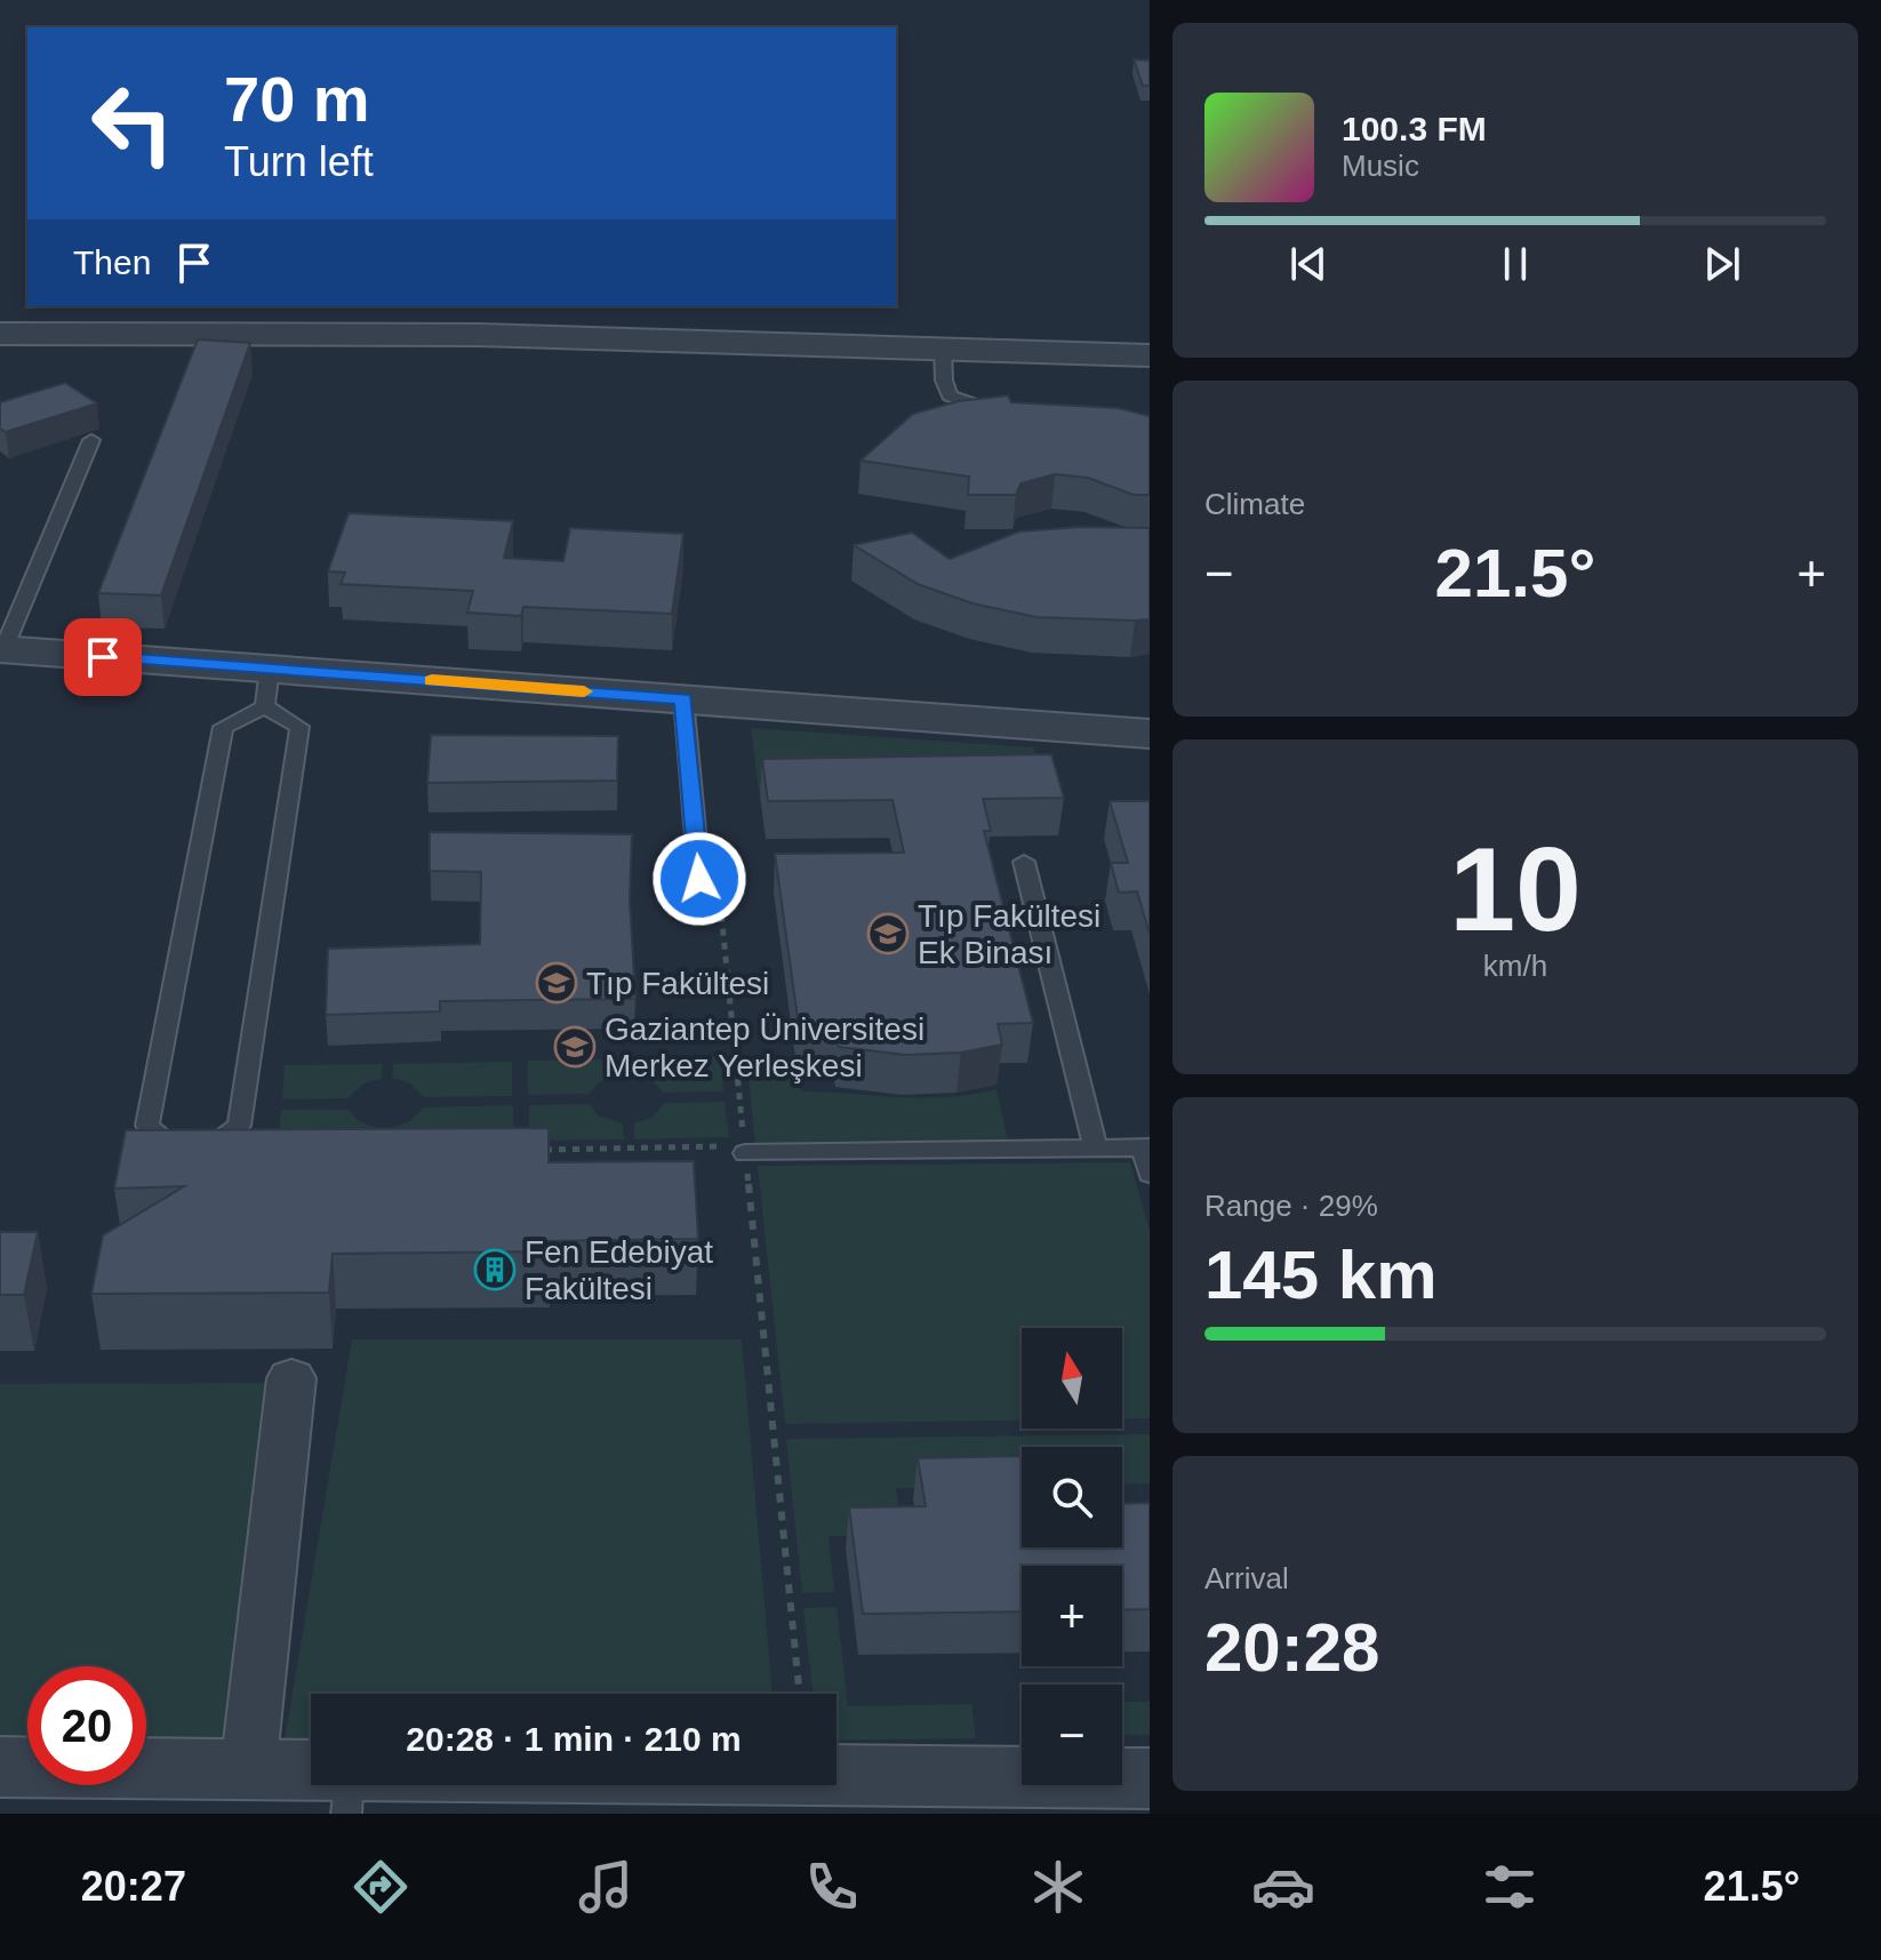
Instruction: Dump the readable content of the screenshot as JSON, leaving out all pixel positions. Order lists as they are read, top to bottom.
{
  "places": {
    "school or university": ["Tıp Fakültesi Ek Binası", "Tıp Fakültesi", "Gaziantep Üniversitesi Merkez Yerleşkesi"],
    "building": ["Fen Edebiyat Fakültesi"]
  },
  "north": "top",
  "page": {
    "turn": ["70 m", "Turn left"],
    "song": ["100.3 FM", "Music"],
    "then": "Then",
    "tile": [
      "Climate",
      ["10", "km/h"],
      ["Range · 29%", "145 km"],
      ["Arrival", "20:28"]
    ],
    "heat": ["−", "21.5°", "+"],
    "map_buttons": ["+", "−"],
    "limit": "20",
    "trip": "20:28 · 1 min · 210 m",
    "tabs": ["20:27", "21.5°"]
  }
}
